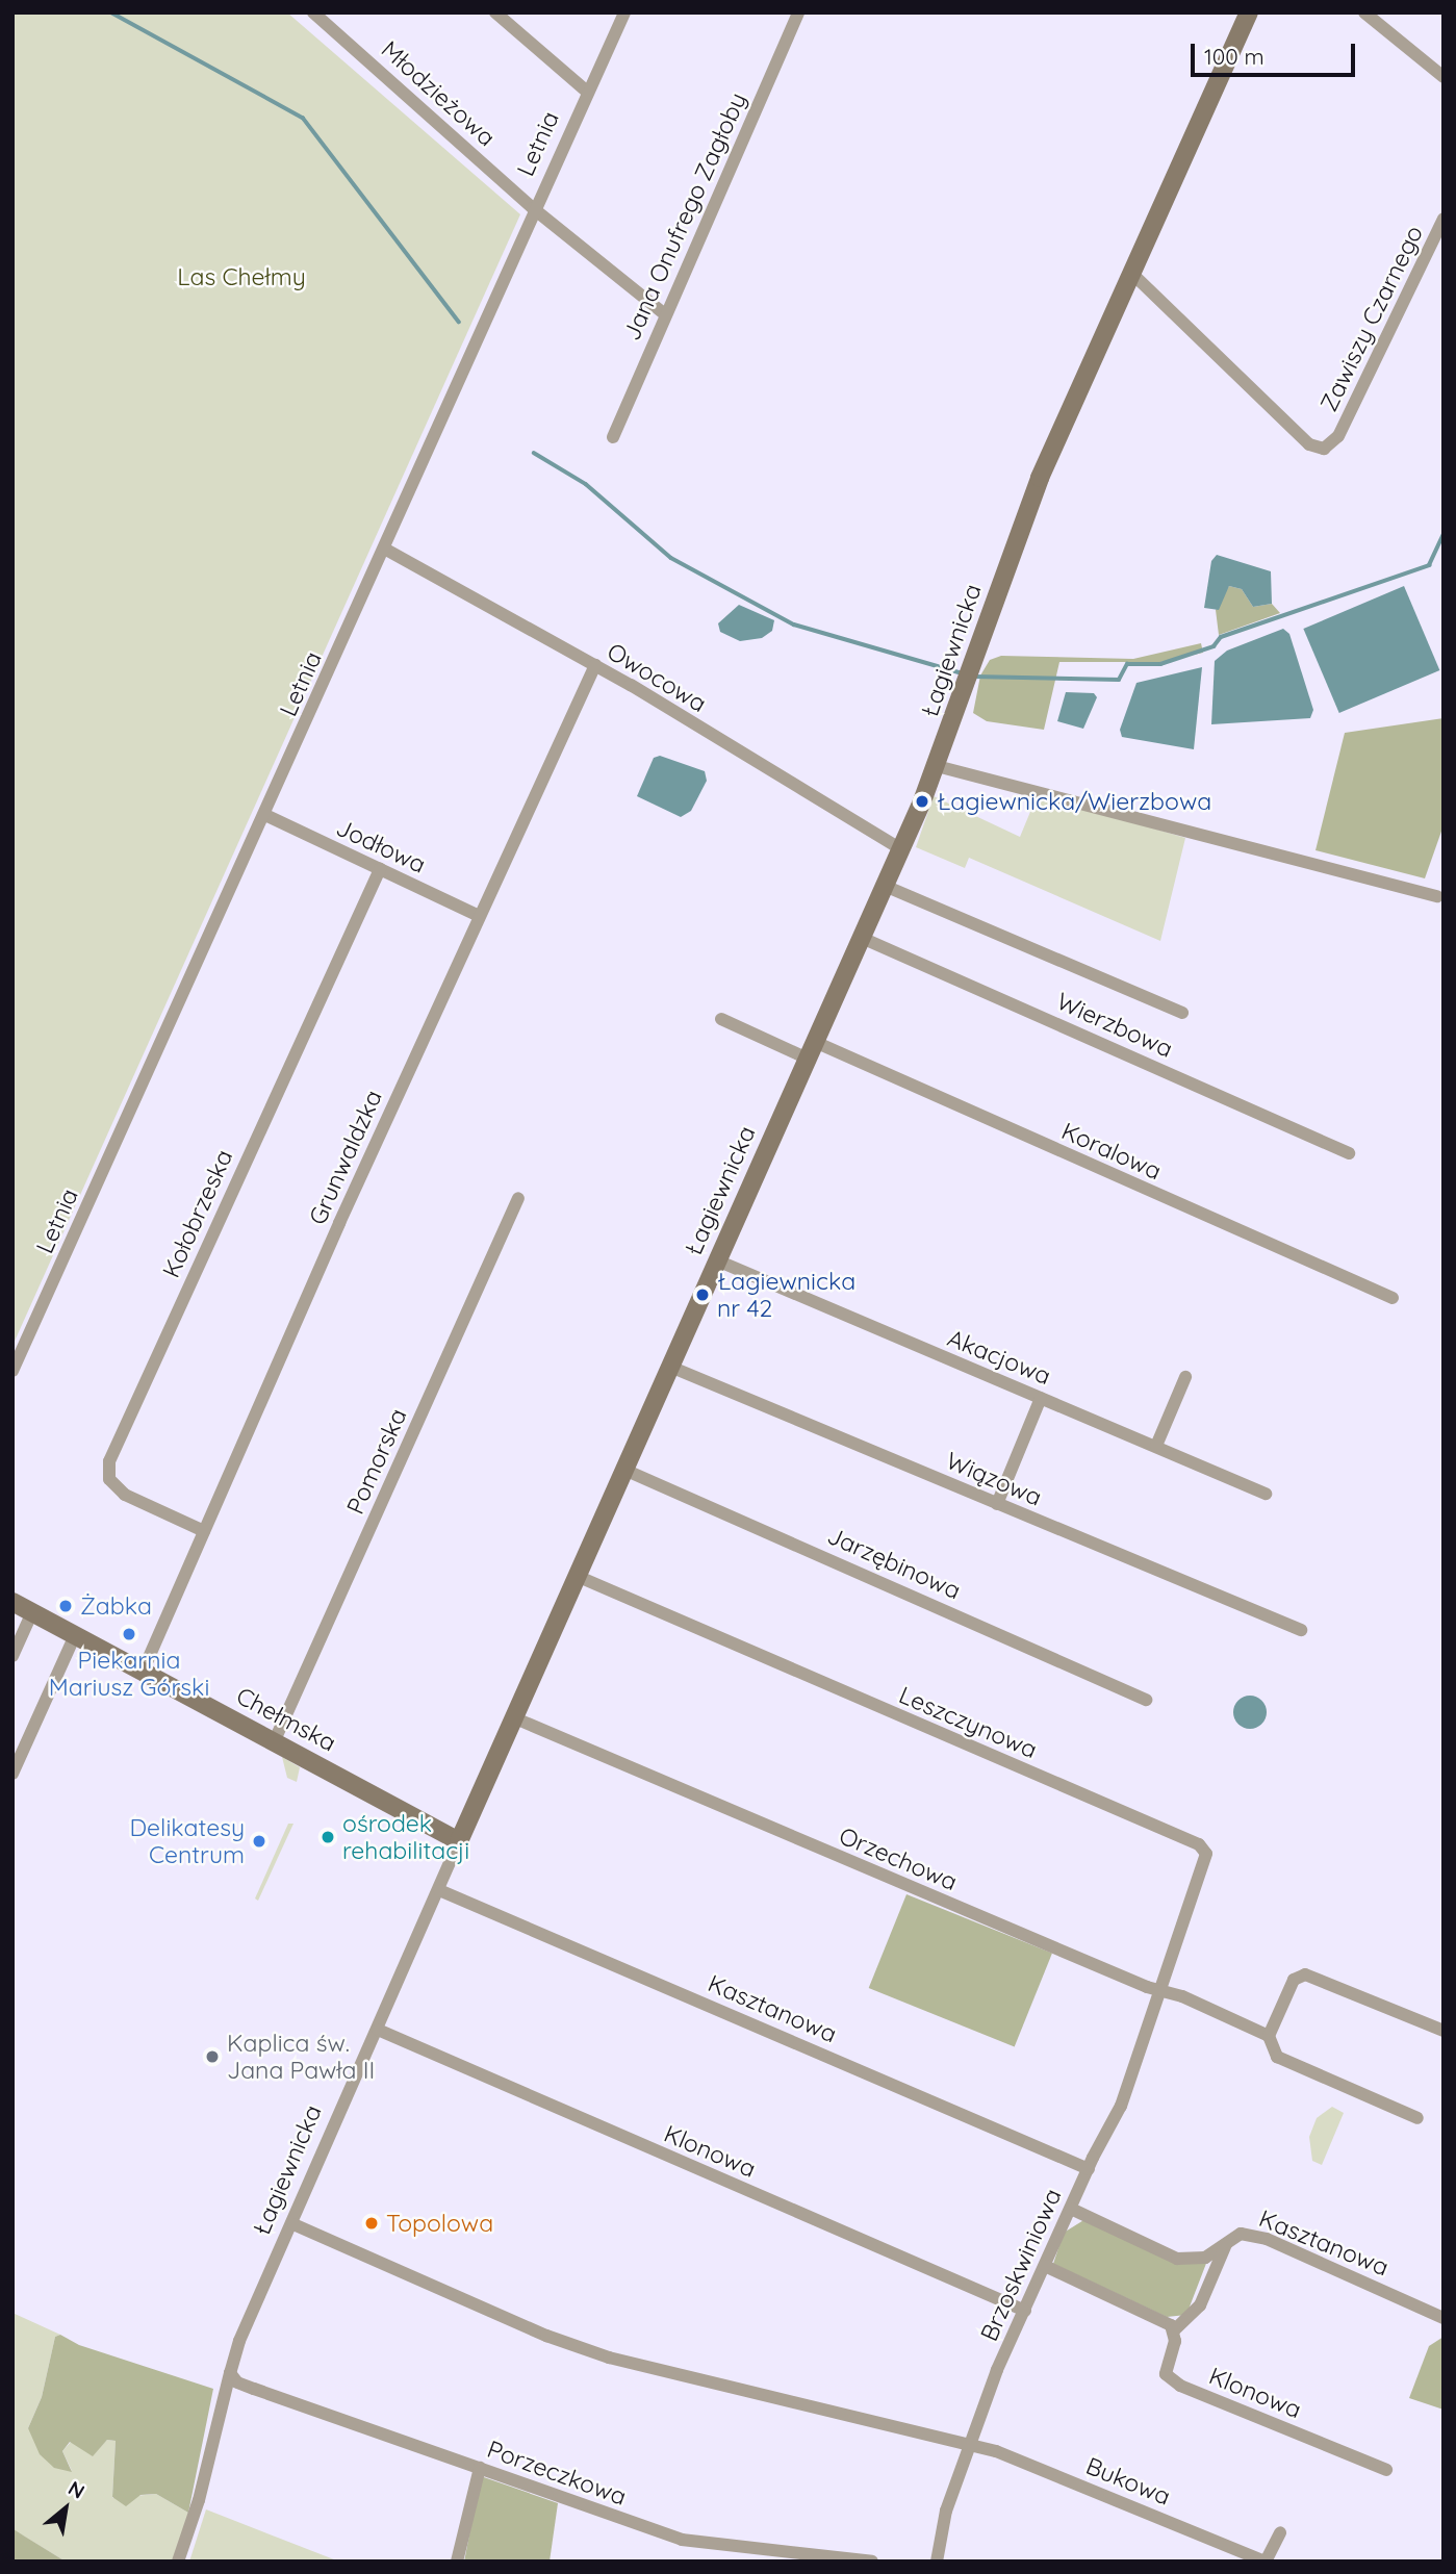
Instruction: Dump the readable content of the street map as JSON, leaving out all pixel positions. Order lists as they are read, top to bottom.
{
  "streets": {
    "street": [
      "Młodzieżowa",
      "Letnia",
      "Jana Onufrego Zagłoby",
      "Zawiszy Czarnego",
      "Łagiewnicka",
      "Owocowa",
      "Jodłowa",
      "Wierzbowa",
      "Koralowa",
      "Grunwaldzka",
      "Kołobrzeska",
      "Akacjowa",
      "Pomorska",
      "Wiązowa",
      "Jarzębinowa",
      "Chełmska",
      "Leszczynowa",
      "Orzechowa",
      "Kasztanowa",
      "Klonowa",
      "Brzoskwiniowa",
      "Porzeczkowa",
      "Bukowa"
    ]
  },
  "crossings": [
    ["Młodzieżowa", "Letnia"],
    ["Młodzieżowa", "Jana Onufrego Zagłoby"],
    ["Letnia", "Owocowa"],
    ["Letnia", "Jodłowa"],
    ["Zawiszy Czarnego", "Łagiewnicka"],
    ["Łagiewnicka", "Owocowa"],
    ["Łagiewnicka", "Wierzbowa"],
    ["Łagiewnicka", "Koralowa"],
    ["Łagiewnicka", "Akacjowa"],
    ["Łagiewnicka", "Wiązowa"],
    ["Łagiewnicka", "Jarzębinowa"],
    ["Łagiewnicka", "Chełmska"],
    ["Łagiewnicka", "Leszczynowa"],
    ["Łagiewnicka", "Orzechowa"],
    ["Łagiewnicka", "Kasztanowa"],
    ["Łagiewnicka", "Klonowa"],
    ["Łagiewnicka", "Porzeczkowa"],
    ["Owocowa", "Grunwaldzka"],
    ["Jodłowa", "Grunwaldzka"],
    ["Jodłowa", "Kołobrzeska"],
    ["Grunwaldzka", "Kołobrzeska"],
    ["Grunwaldzka", "Chełmska"],
    ["Pomorska", "Chełmska"],
    ["Leszczynowa", "Orzechowa"],
    ["Leszczynowa", "Brzoskwiniowa"],
    ["Orzechowa", "Brzoskwiniowa"],
    ["Kasztanowa", "Brzoskwiniowa"],
    ["Klonowa", "Brzoskwiniowa"],
    ["Brzoskwiniowa", "Bukowa"]
  ],
  "parks": ["Las Chełmy"],
  "places": [
    "Łagiewnicka/Wierzbowa",
    "Łagiewnicka nr 42",
    "Żabka",
    "Piekarnia Mariusz Górski",
    "ośrodek rehabilitacji",
    "Delikatesy Centrum",
    "Kaplica św. Jana Pawła II",
    "Topolowa"
  ],
  "scale_bar": "100 m",
  "north": "top right"
}
